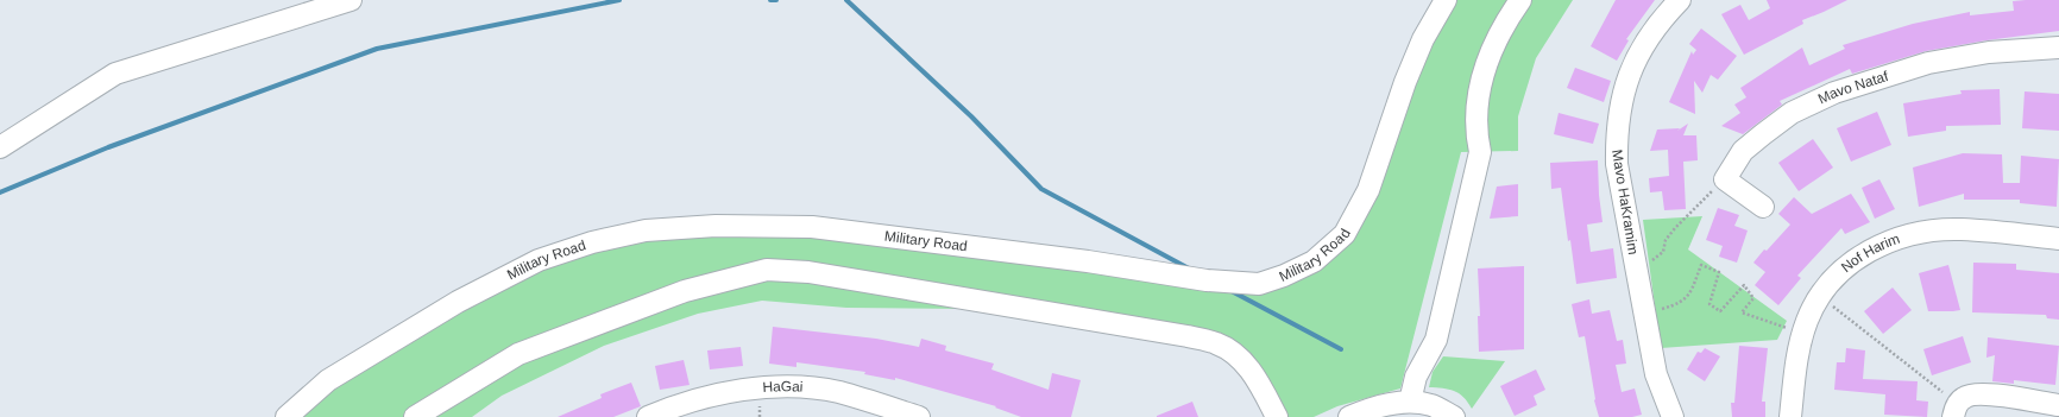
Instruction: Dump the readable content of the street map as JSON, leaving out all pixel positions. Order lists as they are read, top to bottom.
{
  "streets": {
    "street": [
      "Mavo Nataf",
      "Mavo HaKramim",
      "Military Road",
      "Nof Harim",
      "HaGai"
    ]
  }
}
